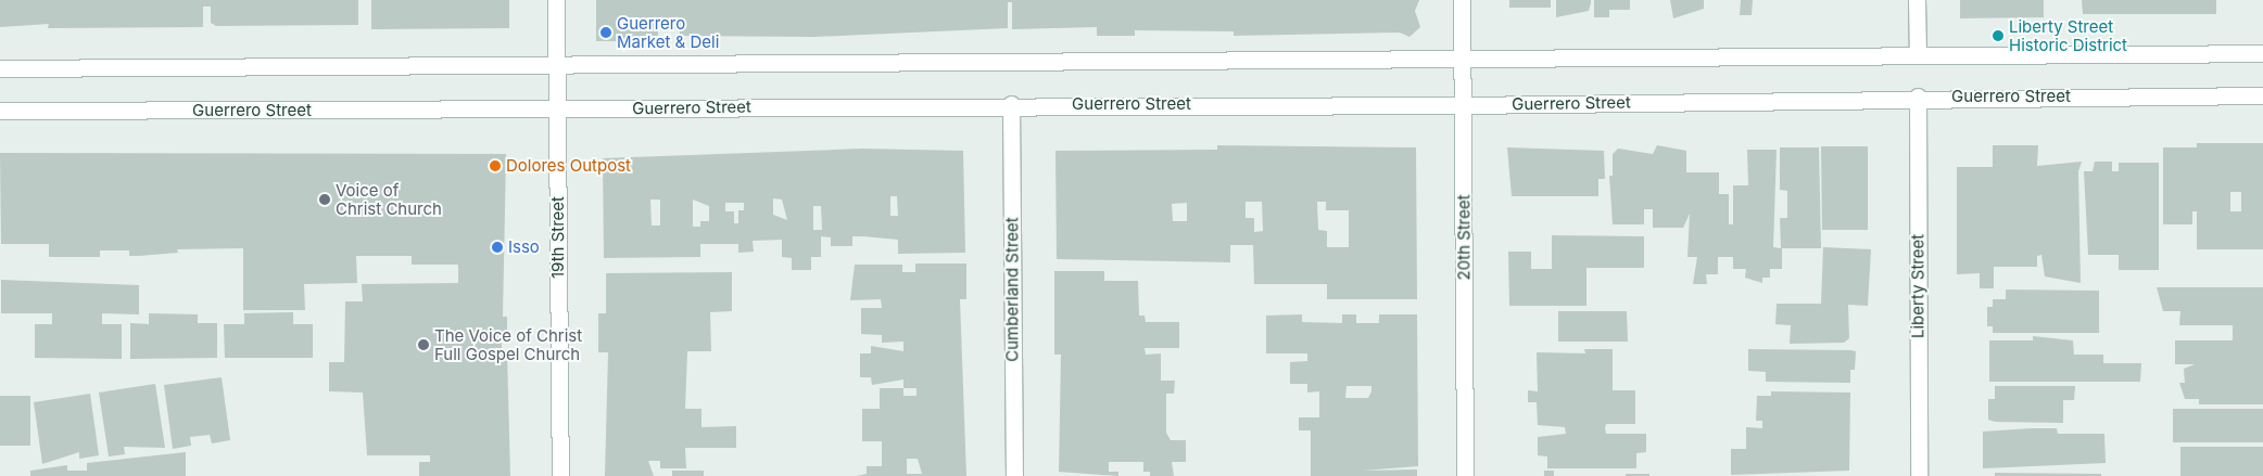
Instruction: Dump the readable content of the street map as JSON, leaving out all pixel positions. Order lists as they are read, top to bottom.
{
  "streets": {
    "main road": [
      "Guerrero Street",
      "19th Street",
      "20th Street",
      "Liberty Street",
      "Cumberland Street"
    ]
  },
  "crossings": [
    ["Guerrero Street", "19th Street"],
    ["Guerrero Street", "20th Street"],
    ["Guerrero Street", "Liberty Street"],
    ["Guerrero Street", "Cumberland Street"]
  ],
  "places": [
    "Guerrero Market & Deli",
    "Liberty Street Historic District",
    "Dolores Outpost",
    "Voice of Christ Church",
    "Isso",
    "The Voice of Christ Full Gospel Church"
  ]
}
